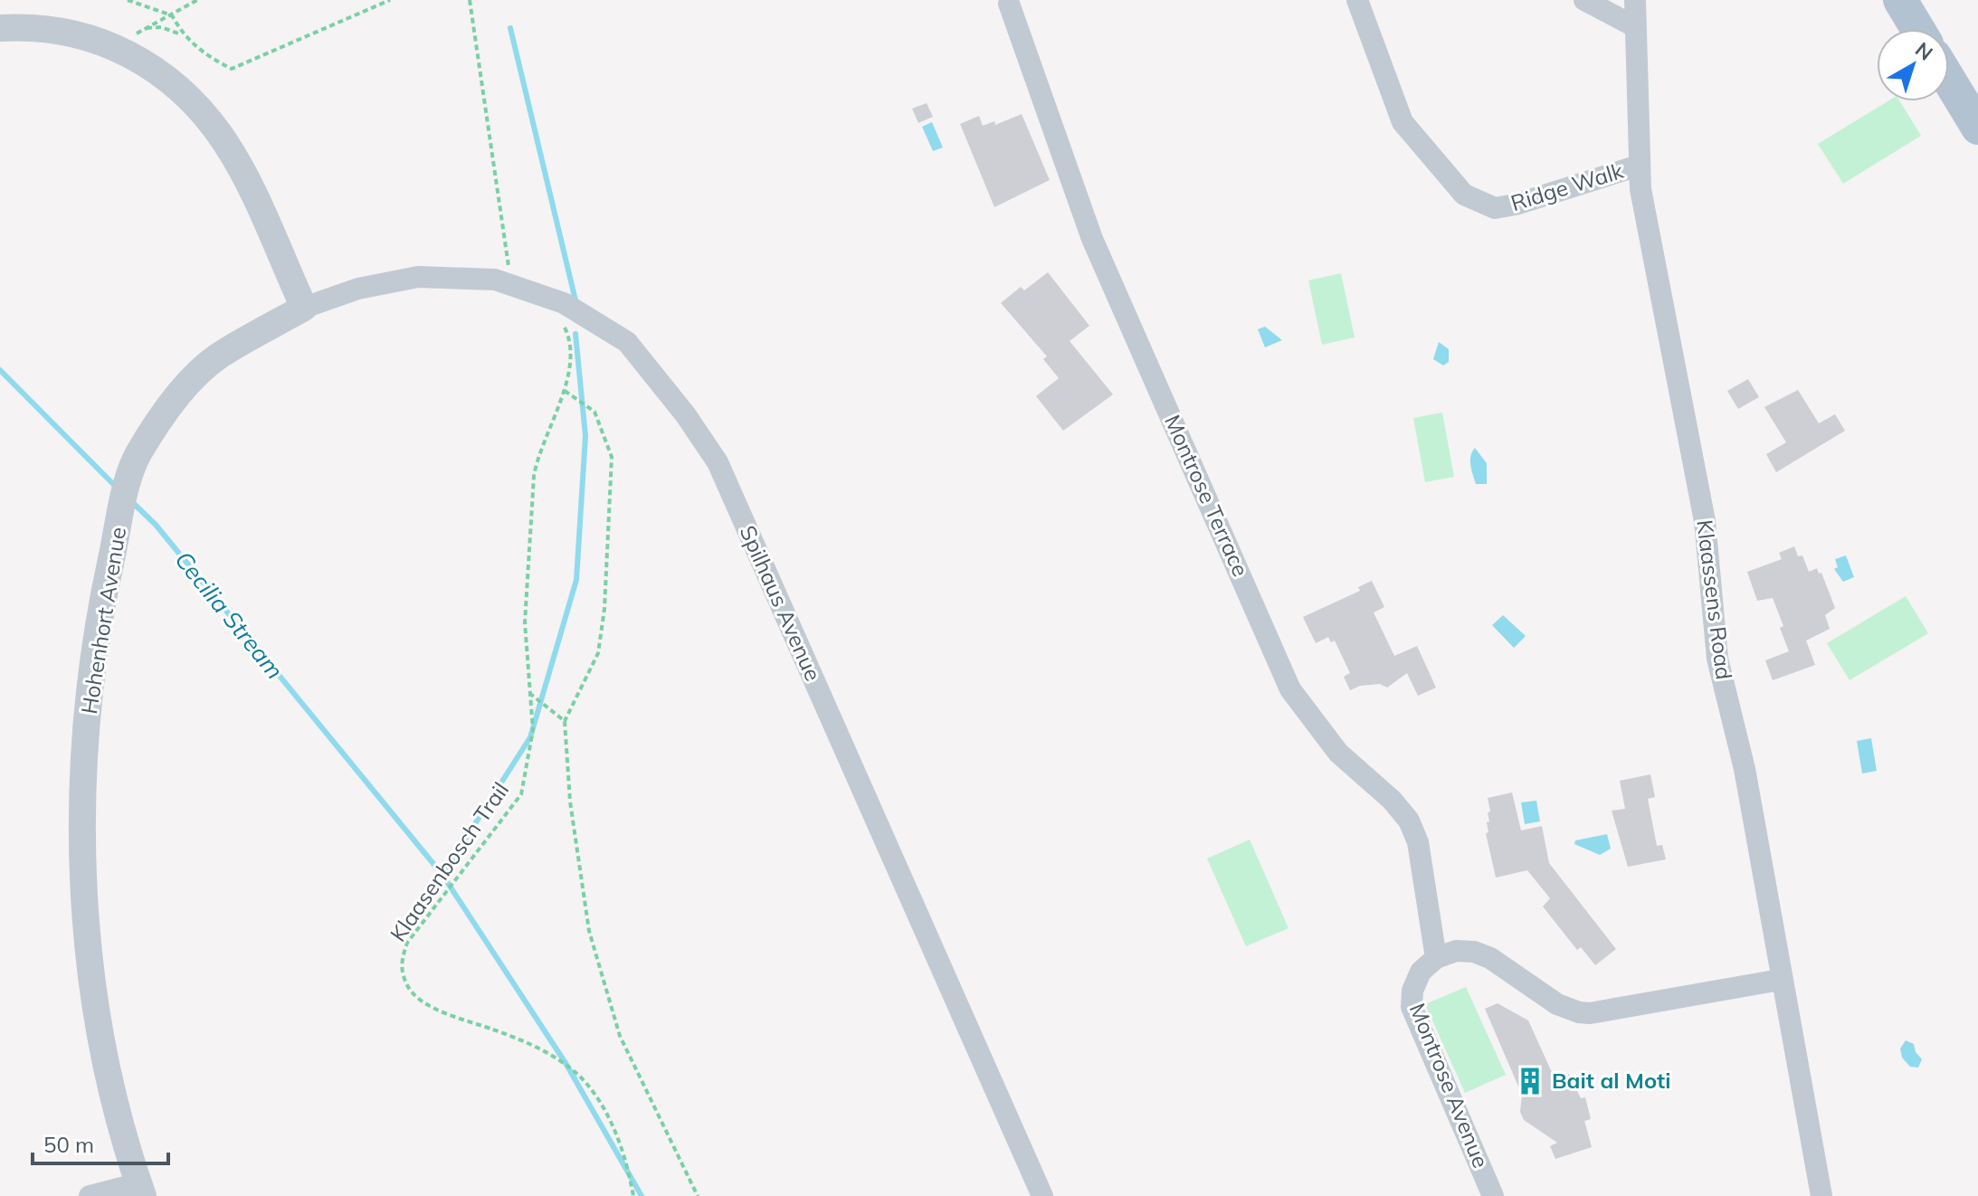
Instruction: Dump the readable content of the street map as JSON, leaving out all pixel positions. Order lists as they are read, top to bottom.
{
  "streets": {
    "street": [
      "Ridge Walk",
      "Montrose Terrace",
      "Klaassens Road",
      "Spilhaus Avenue",
      "Hohenhort Avenue",
      "Montrose Avenue"
    ],
    "path": ["Klaasenbosch Trail"]
  },
  "crossings": [
    ["Ridge Walk", "Klaassens Road"],
    ["Montrose Terrace", "Montrose Avenue"],
    ["Spilhaus Avenue", "Hohenhort Avenue"]
  ],
  "water": ["Cecilia Stream"],
  "places": {
    "building": ["Bait al Moti"]
  },
  "scale_bar": "50 m",
  "north": "top right"
}
